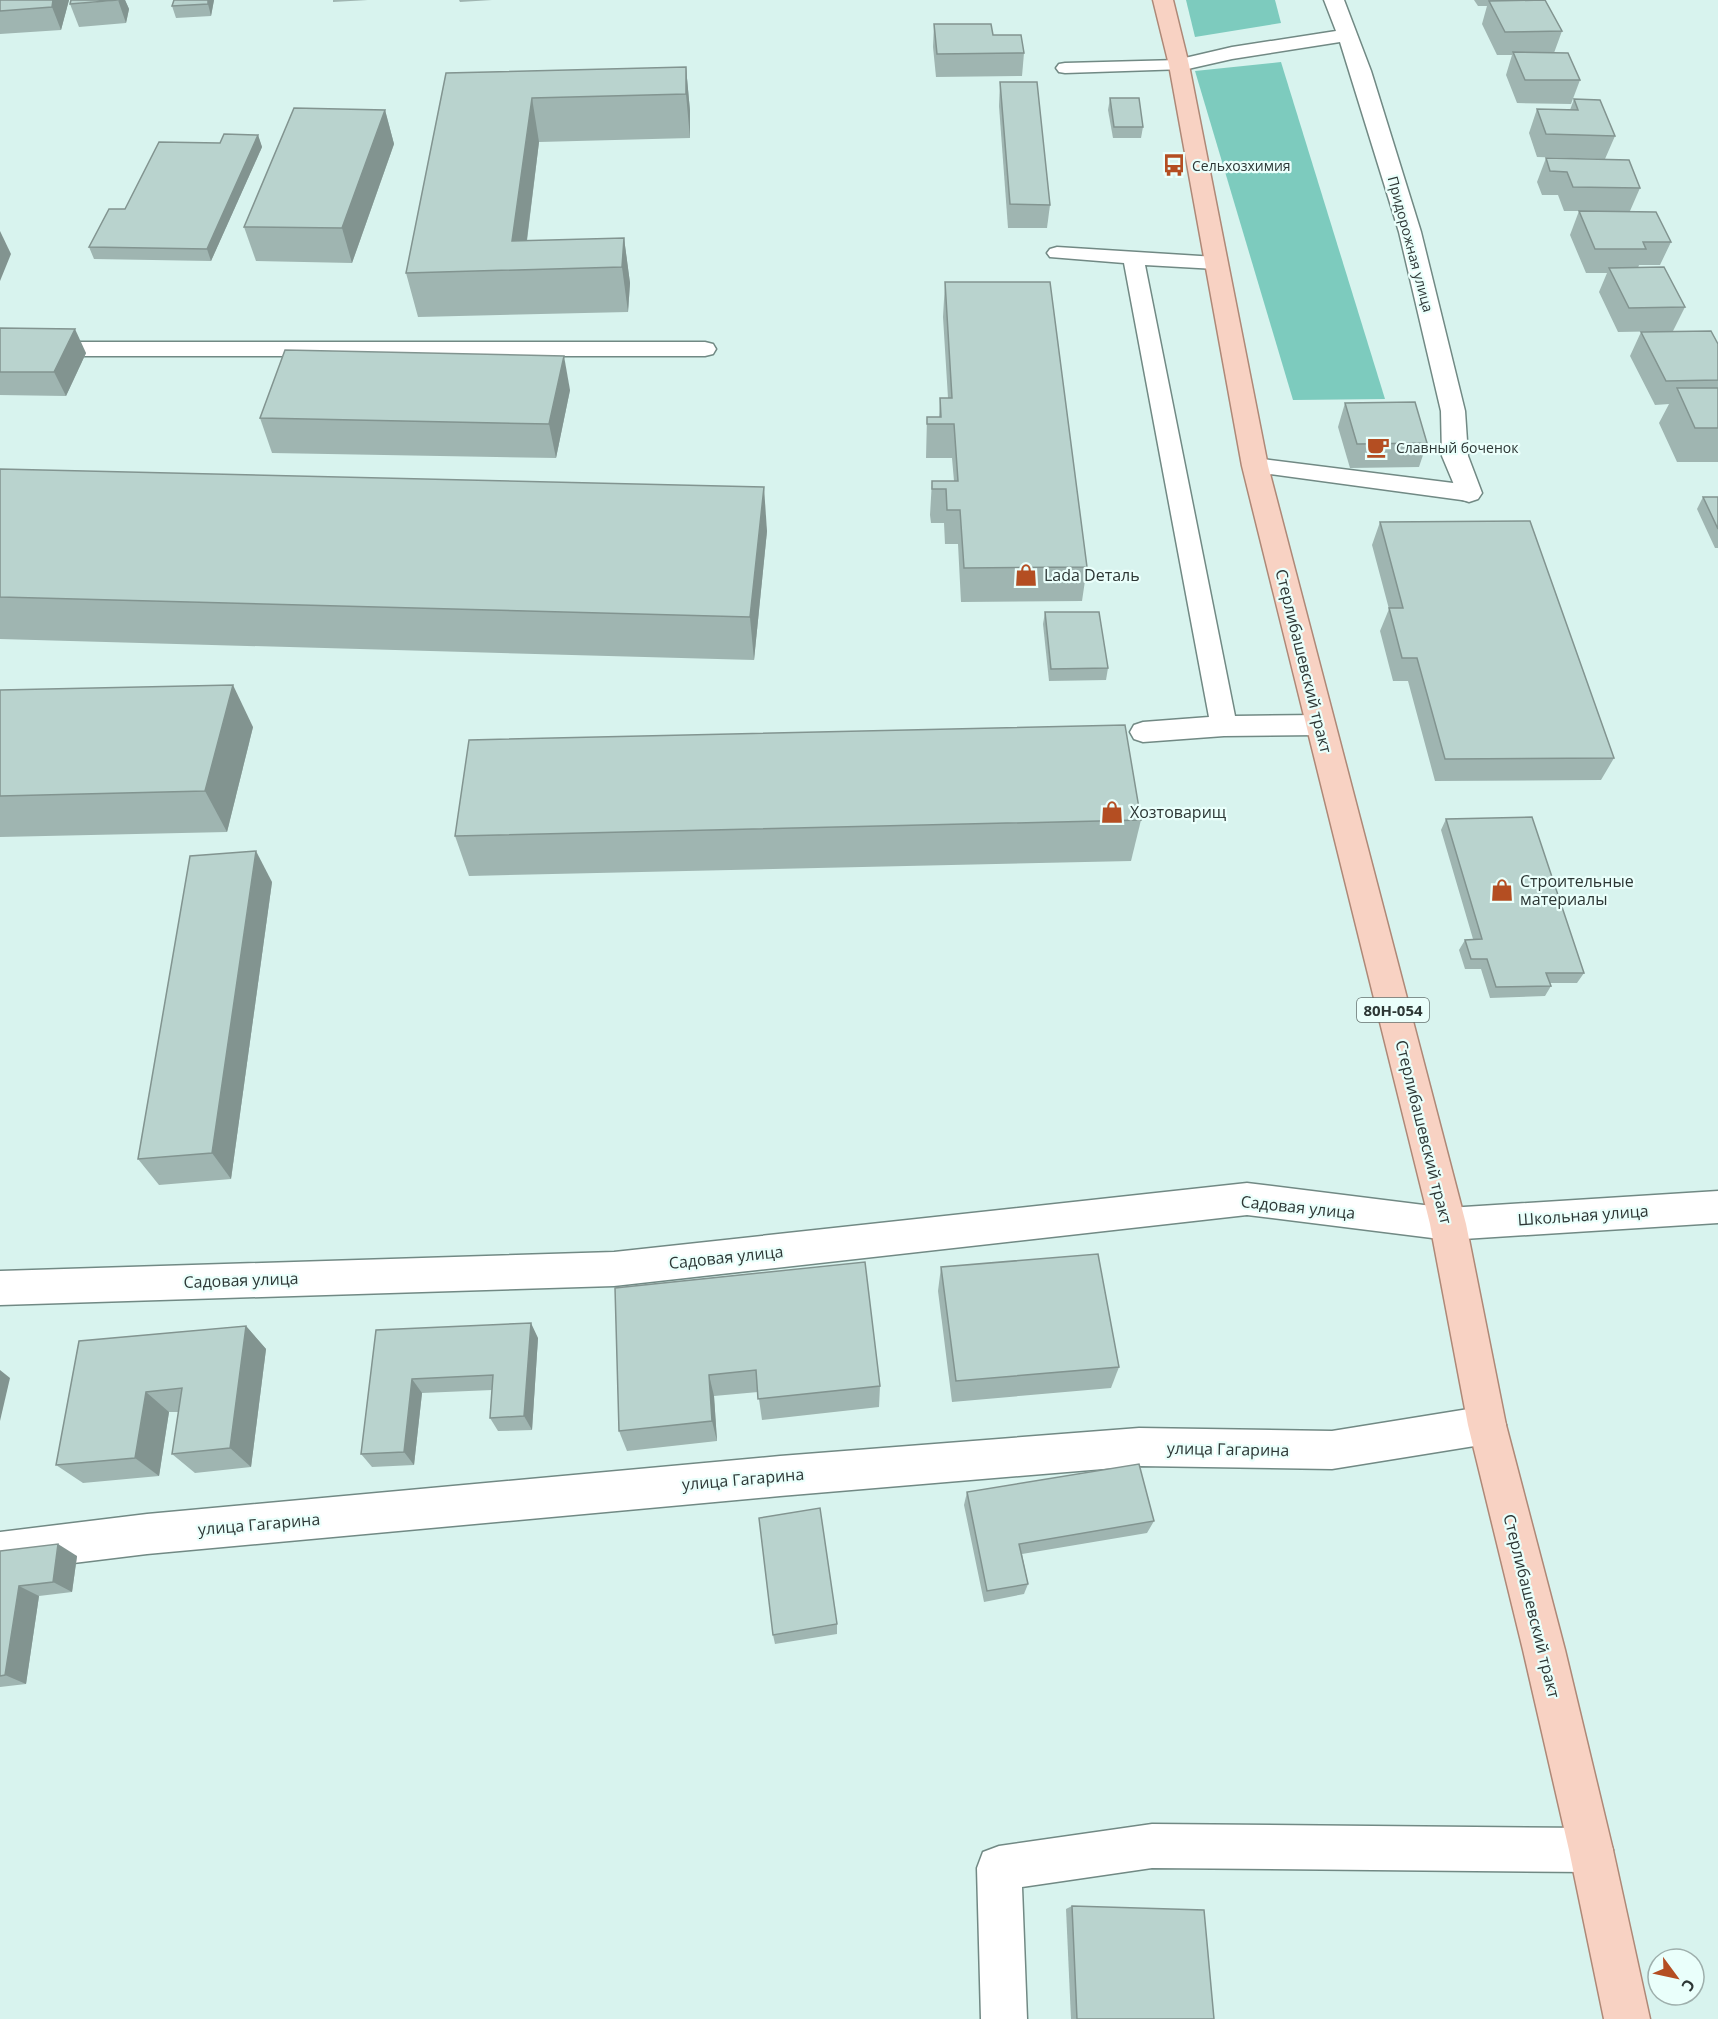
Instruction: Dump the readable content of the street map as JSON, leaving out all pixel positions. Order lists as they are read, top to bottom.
{
  "streets": {
    "main road": ["Стерлибашевский тракт", "80Н-054"],
    "street": [
      "Придорожная улица",
      "Садовая улица",
      "Школьная улица",
      "улица Гагарина"
    ]
  },
  "crossings": [
    ["Стерлибашевский тракт", "Садовая улица"],
    ["Стерлибашевский тракт", "Школьная улица"],
    ["Стерлибашевский тракт", "улица Гагарина"],
    ["Садовая улица", "Школьная улица"]
  ],
  "places": {
    "bus stop": ["Сельхозхимия"],
    "cafe": ["Славный боченок"],
    "shop": ["Lada Dеталь", "Хозтоварищ", "Строительные материалы"]
  },
  "north": "bottom right"
}
